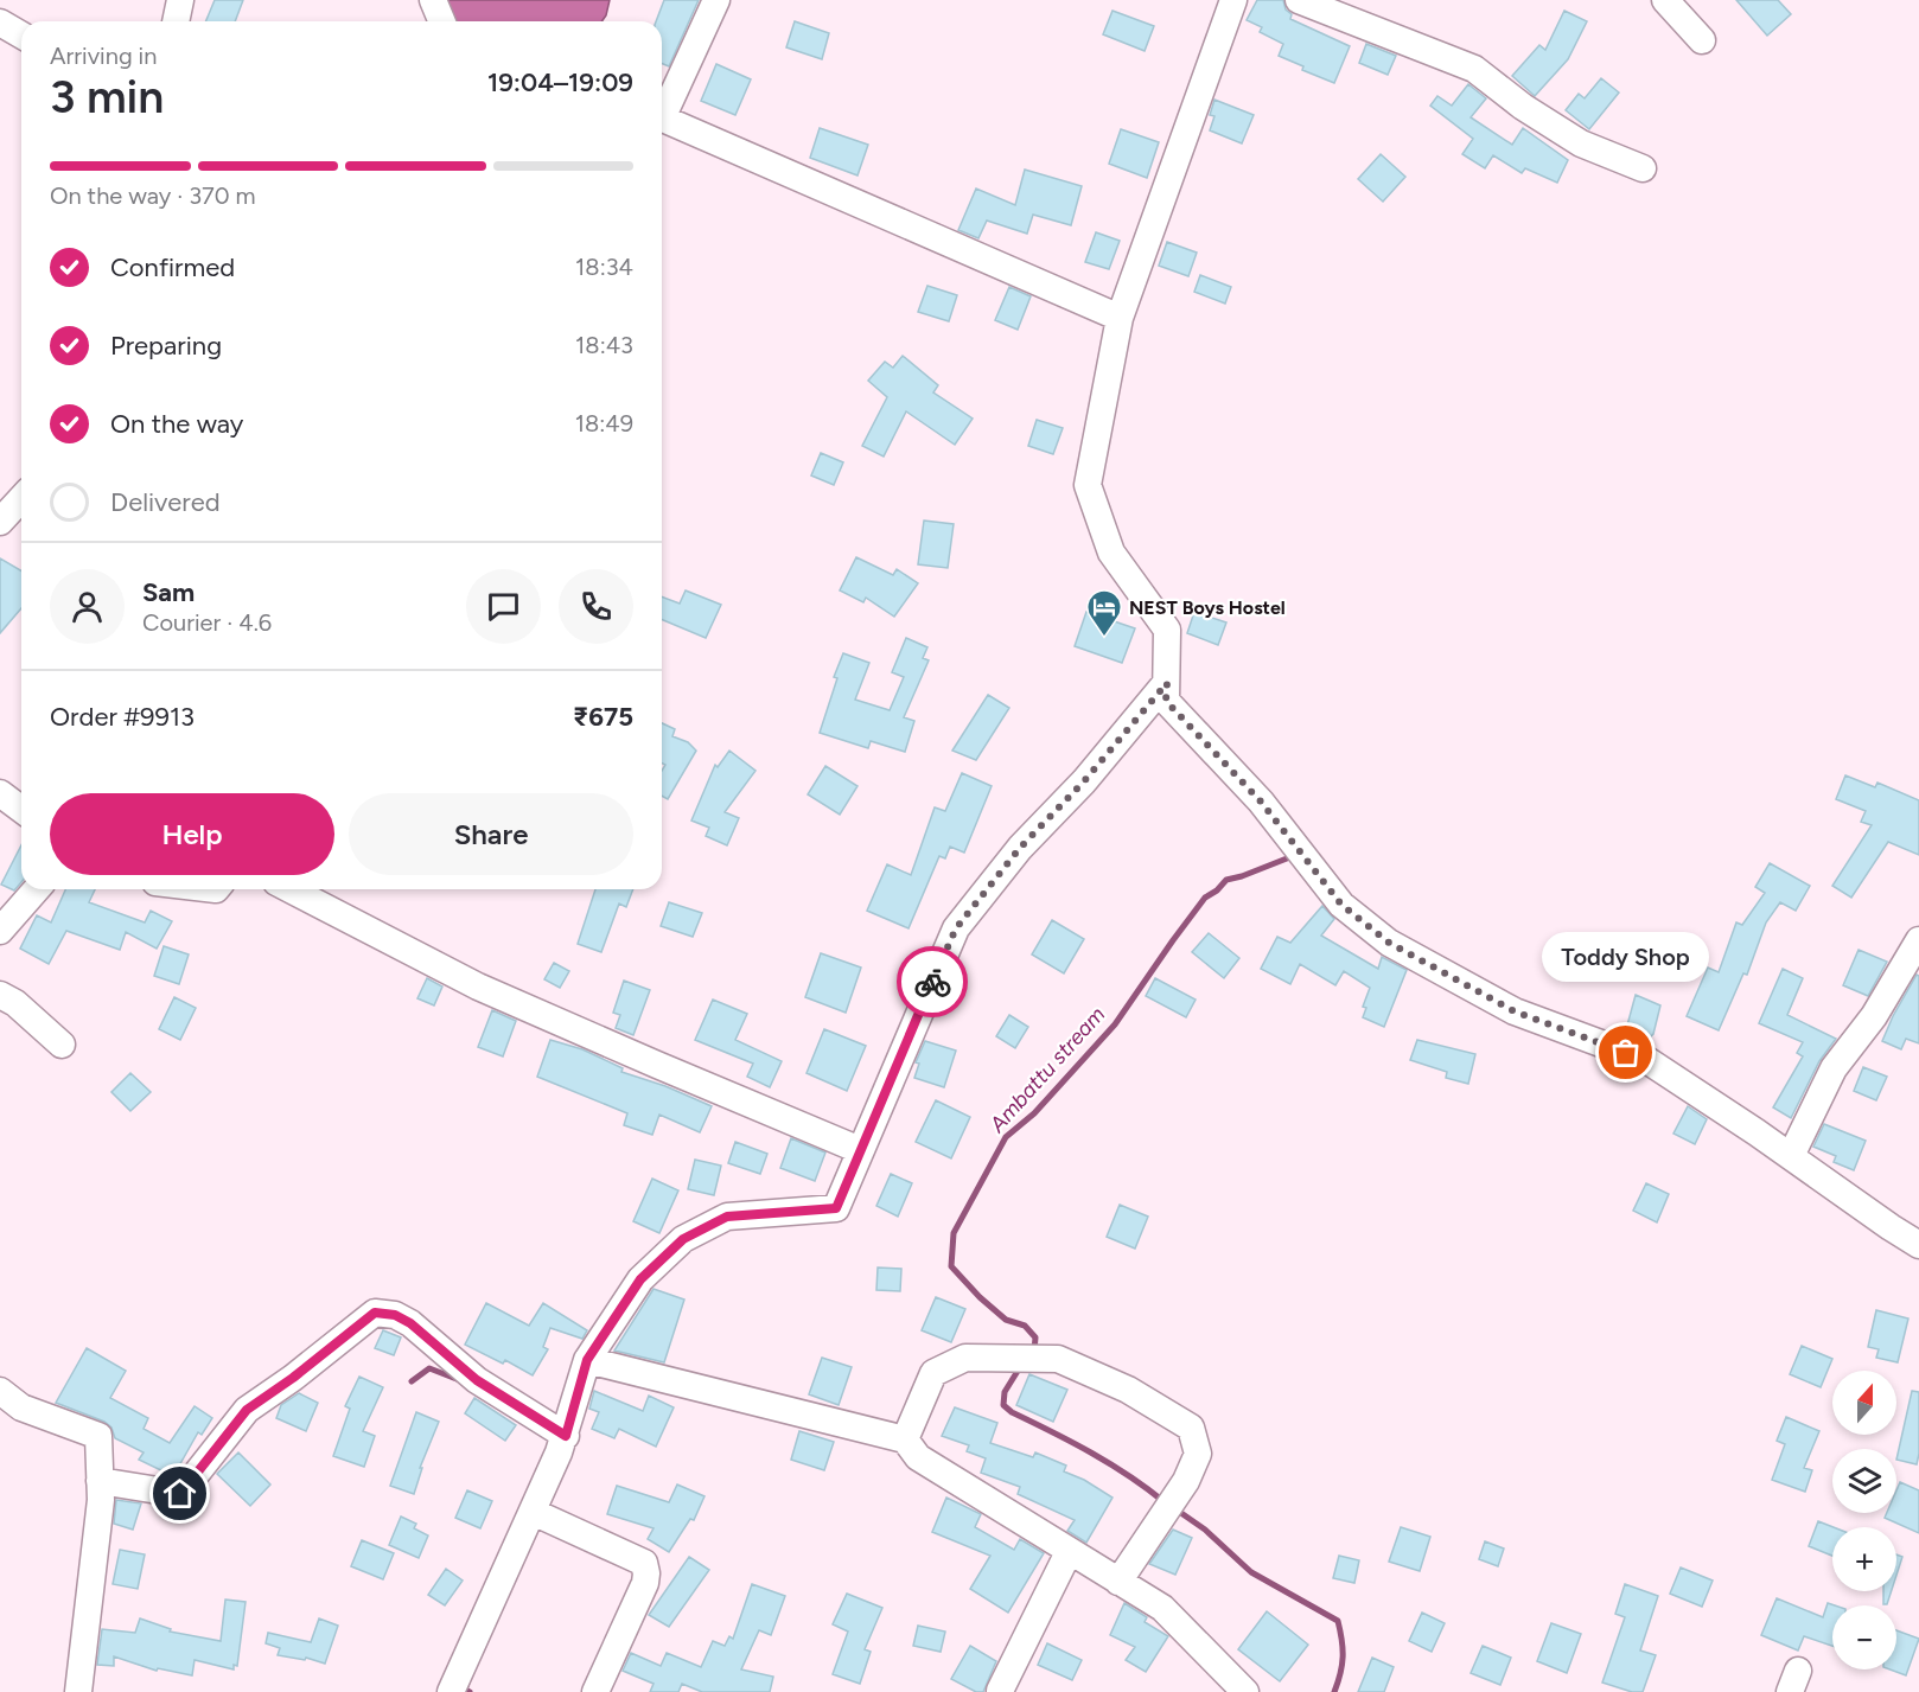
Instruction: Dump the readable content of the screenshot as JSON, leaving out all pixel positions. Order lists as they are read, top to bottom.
{
  "water": ["Ambattu stream"],
  "places": {
    "hotel": ["NEST Boys Hostel"],
    "other": ["Toddy Shop"]
  },
  "north": "top",
  "page": {
    "heading": ["3 min", "Arriving in", "19:04–19:09"],
    "panel": [
      "Sam",
      "Courier · 4.6",
      "Order #9913",
      "₹675"
    ],
    "bar": "On the way · 370 m",
    "list": [
      ["Confirmed", "18:34"],
      ["Preparing", "18:43"],
      ["On the way", "18:49"],
      "Delivered"
    ],
    "buttons": ["Help", "Share"],
    "bubble": "Toddy Shop",
    "map_buttons": ["+", "−"]
  }
}
